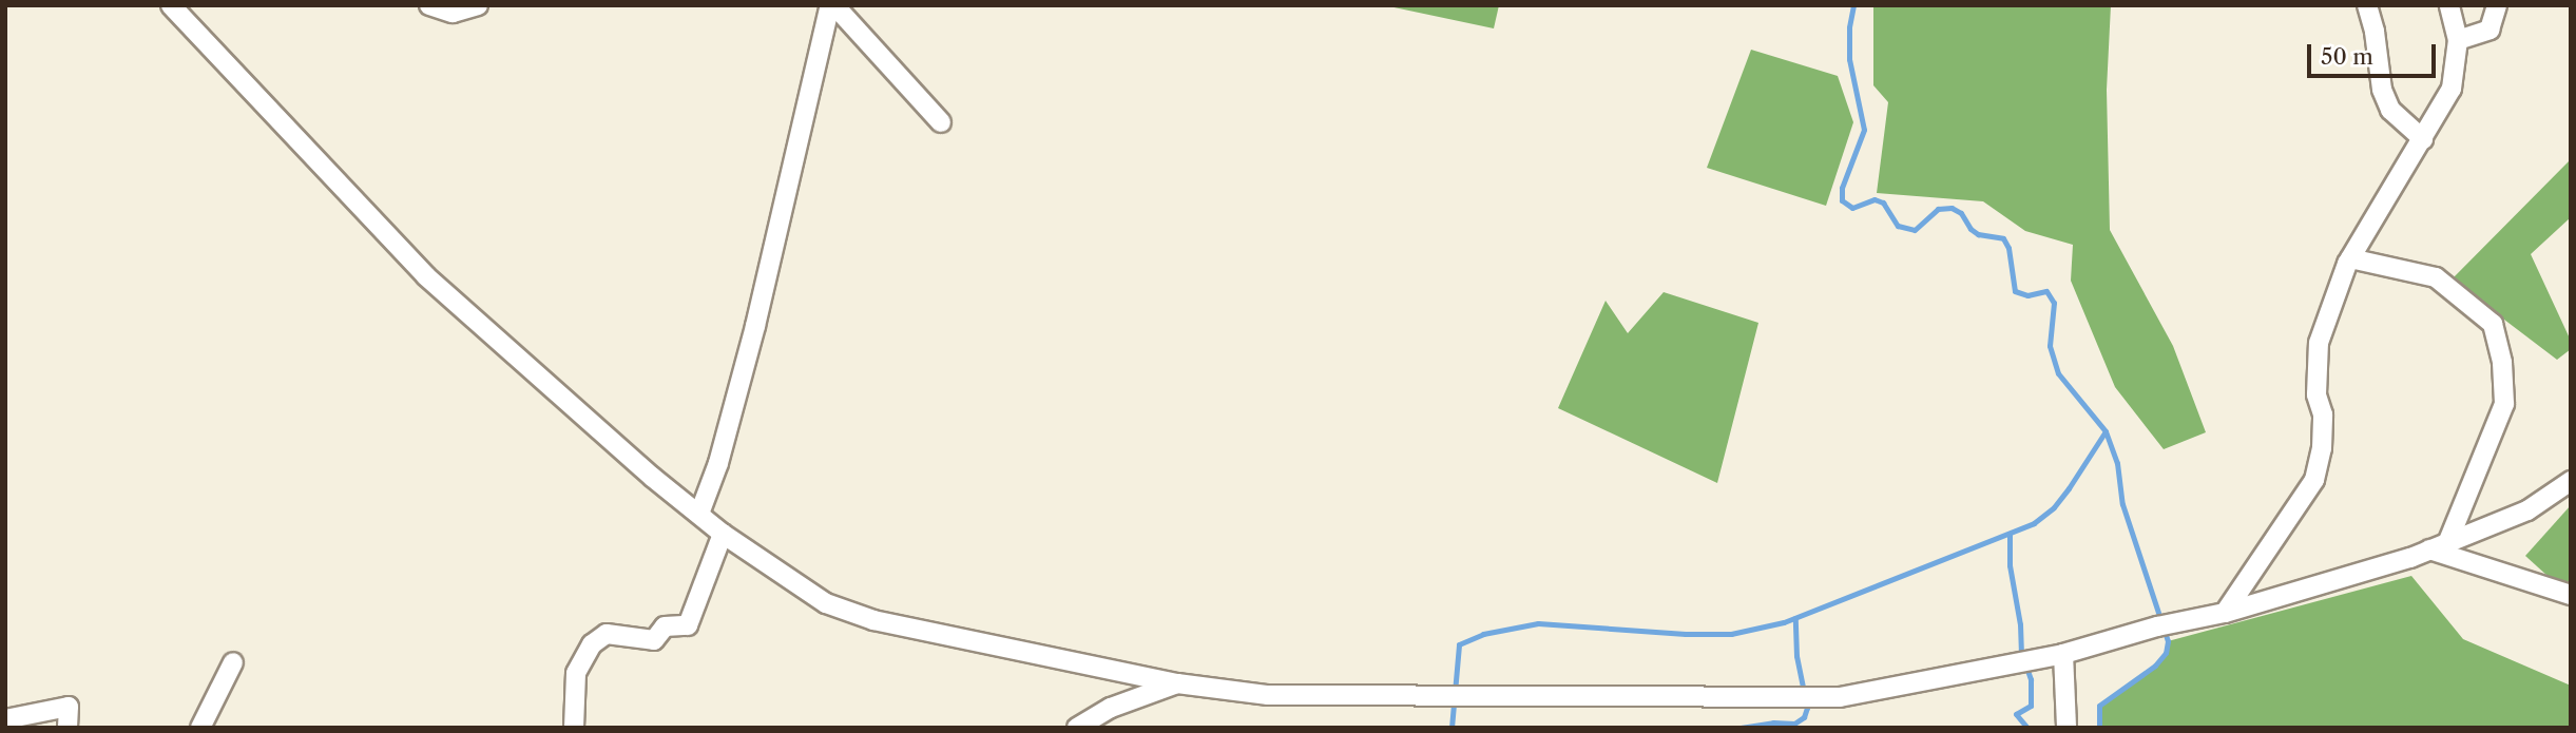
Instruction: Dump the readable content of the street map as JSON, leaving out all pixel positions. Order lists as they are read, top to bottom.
{
  "scale_bar": "50 m"
}
